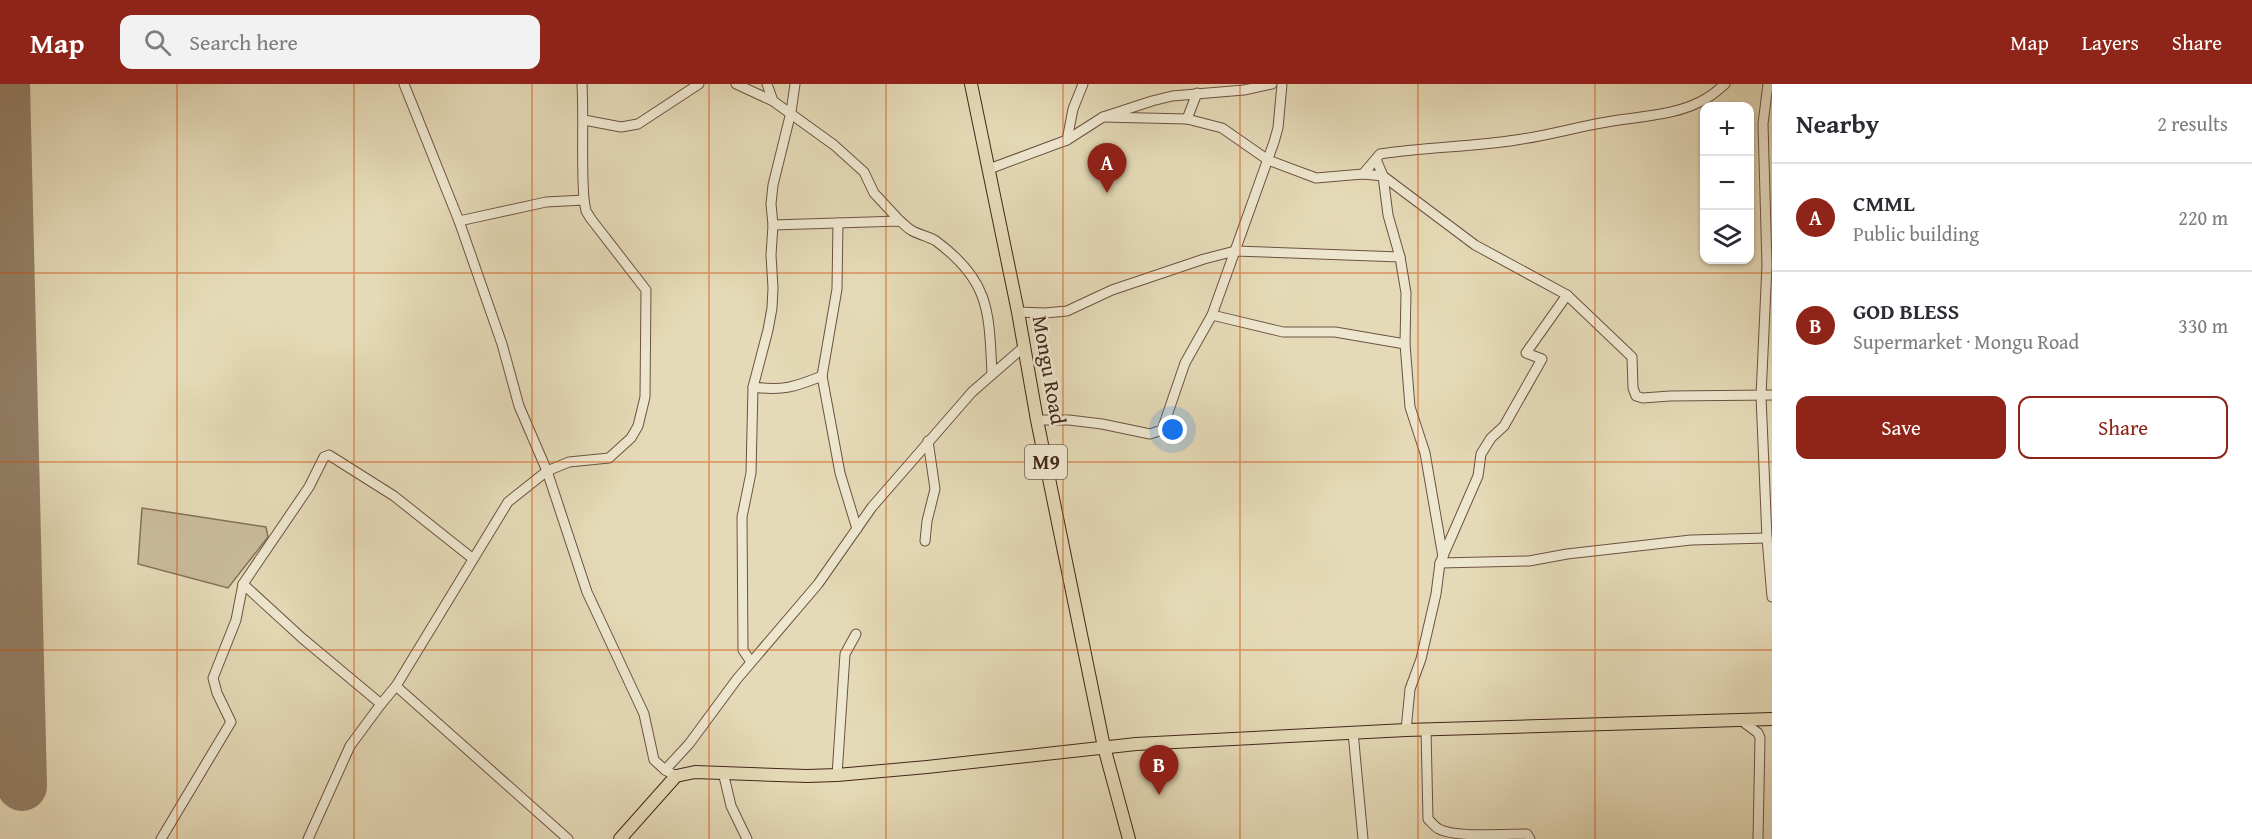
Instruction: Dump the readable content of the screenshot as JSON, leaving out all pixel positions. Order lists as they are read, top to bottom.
{
  "streets": {
    "main road": ["Mongu Road", "M9"]
  },
  "page": {
    "header": "Map",
    "search": "Search here",
    "nav": ["Map", "Layers", "Share"],
    "heading": ["Nearby", "2 results"],
    "map_buttons": ["+", "−"],
    "pins": ["A", "B"],
    "list": [
      {
        "mark": "A",
        "name": "CMML",
        "note": "Public building",
        "value": "220 m"
      },
      {
        "mark": "B",
        "name": "GOD BLESS",
        "note": "Supermarket · Mongu Road",
        "value": "330 m"
      }
    ],
    "buttons": ["Save", "Share"]
  }
}
